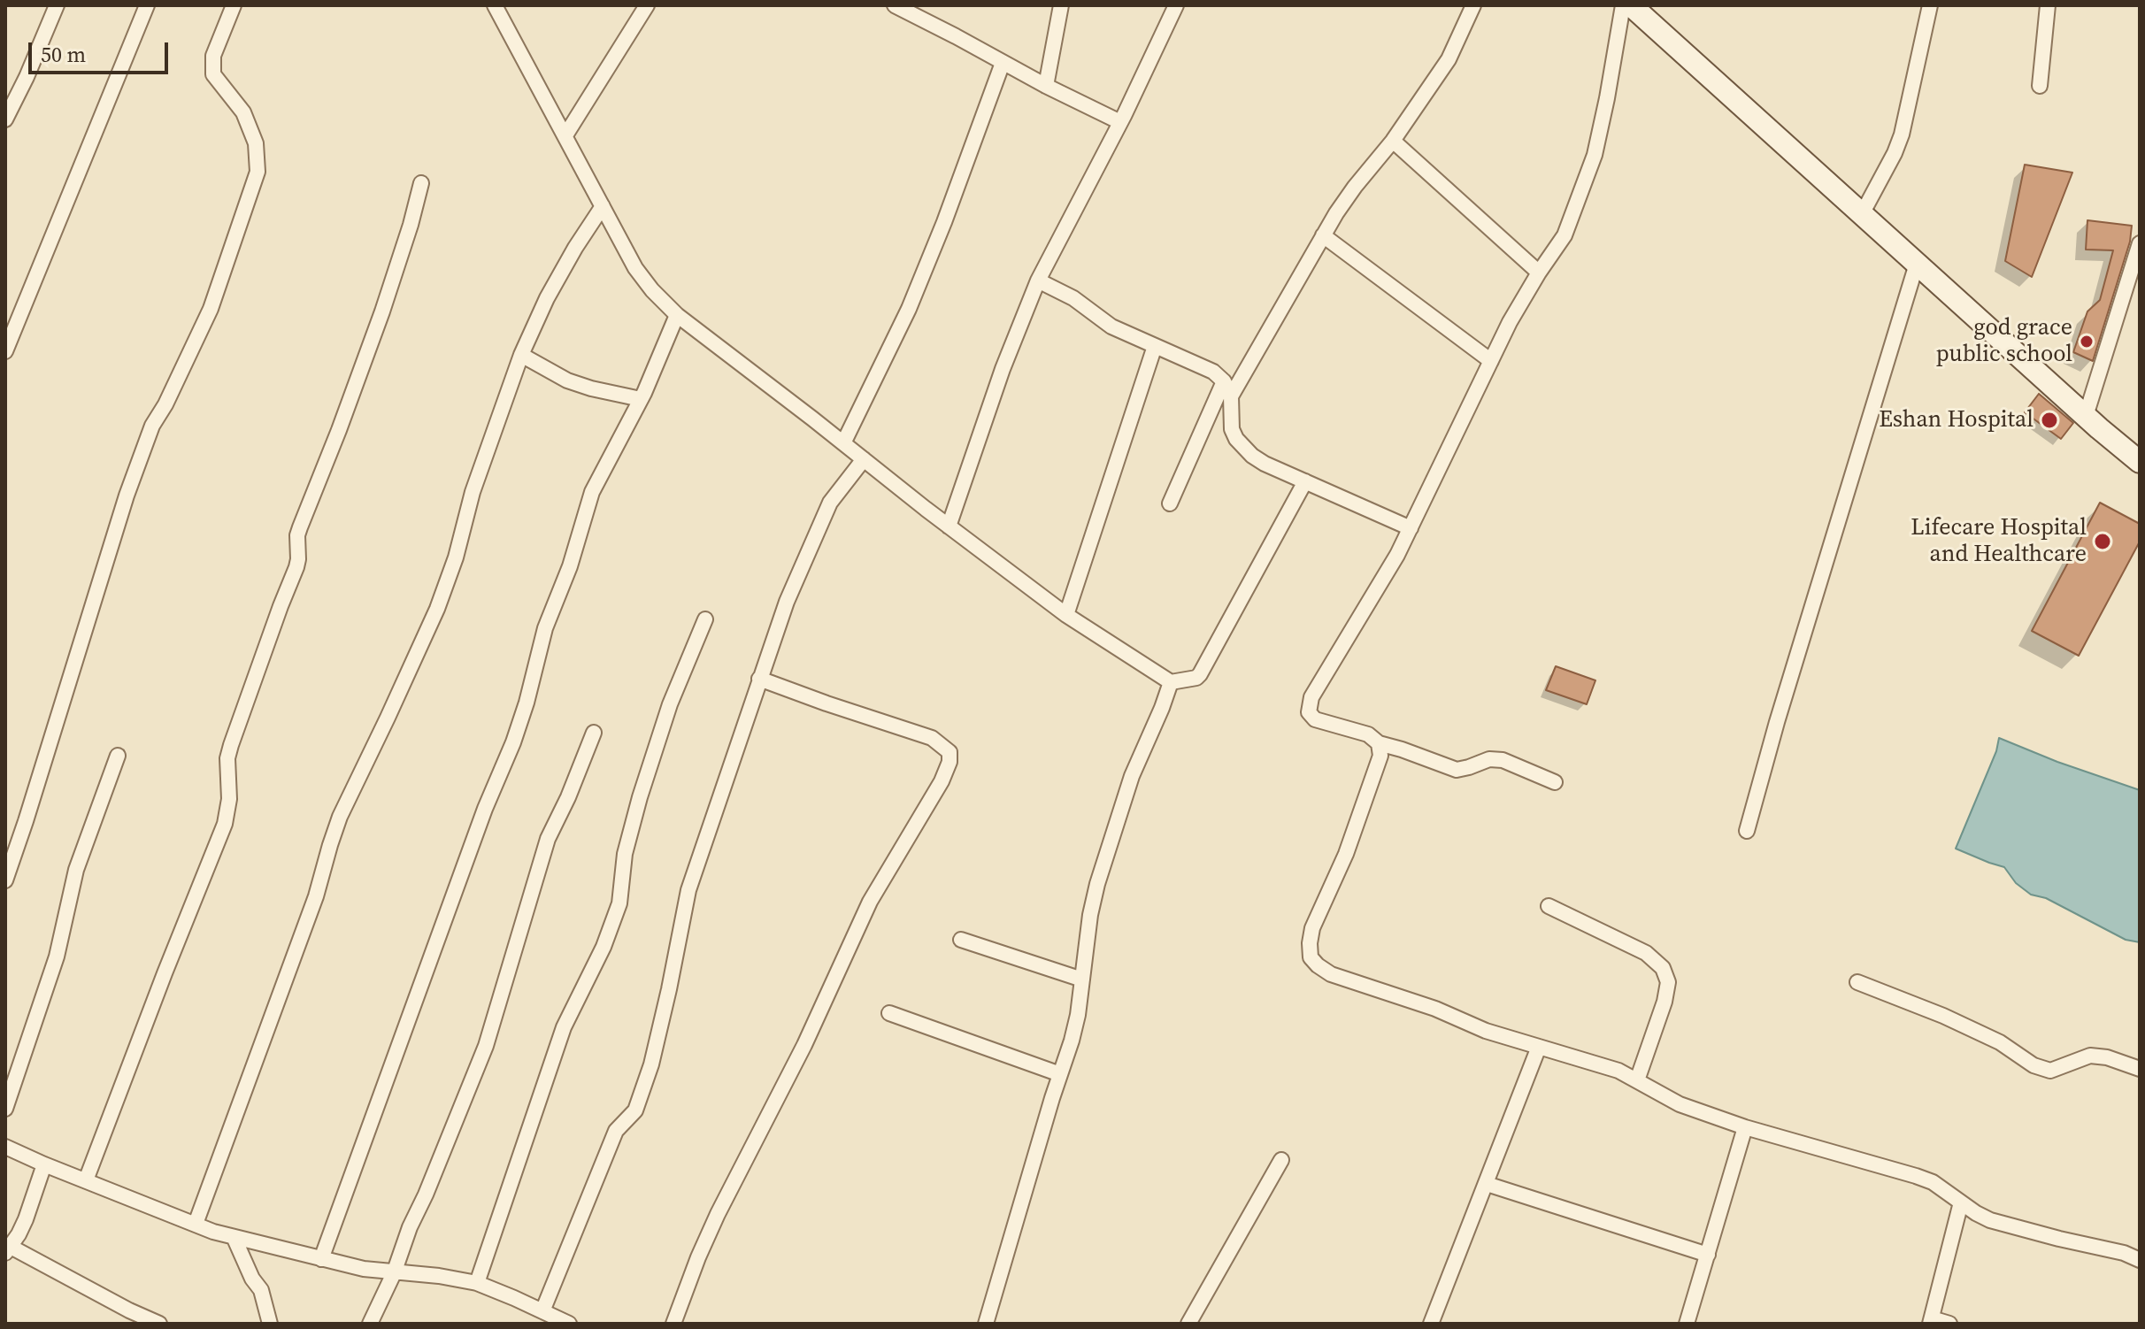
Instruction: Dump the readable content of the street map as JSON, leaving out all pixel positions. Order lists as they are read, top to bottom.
{
  "places": ["god grace public school", "Eshan Hospital", "Lifecare Hospital and Healthcare"],
  "scale_bar": "50 m"
}
